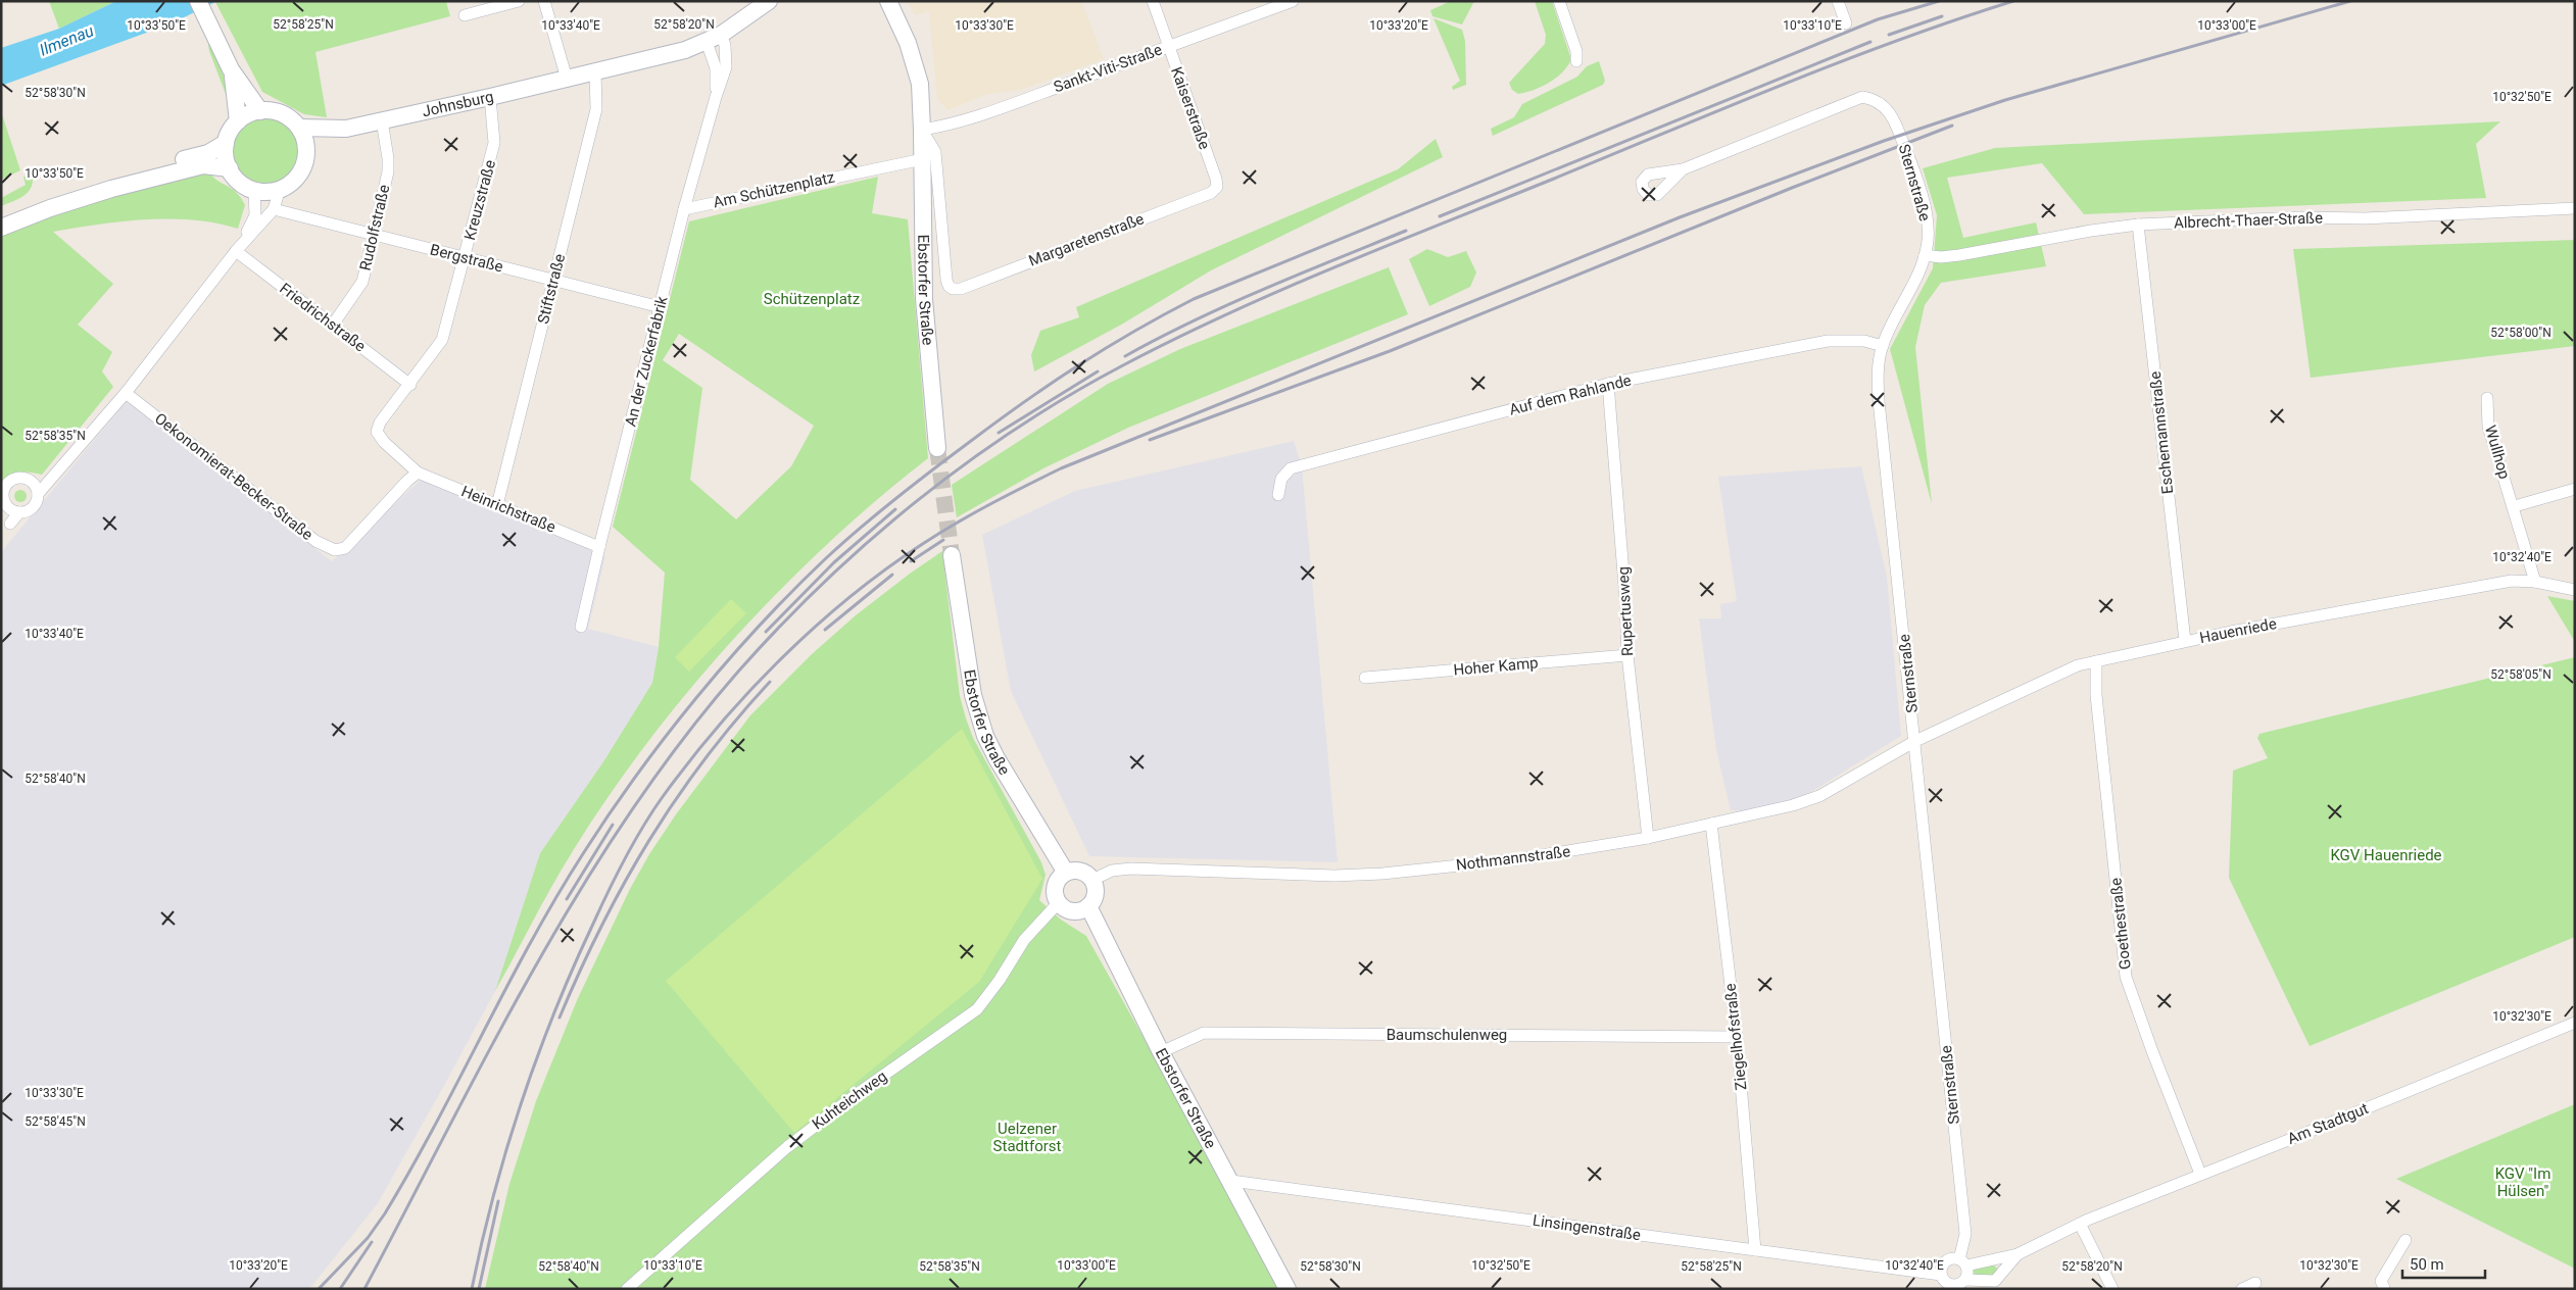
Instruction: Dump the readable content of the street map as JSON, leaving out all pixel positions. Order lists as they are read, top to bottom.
{
  "streets": {
    "main road": ["Johnsburg", "Ebstorfer Straße"],
    "street": [
      "Sankt-Viti-Straße",
      "Kaiserstraße",
      "Sternstraße",
      "Am Schützenplatz",
      "Kreuzstraße",
      "Albrecht-Thaer-Straße",
      "Rudolfstraße",
      "Margaretenstraße",
      "Bergstraße",
      "Stiftstraße",
      "Friedrichstraße",
      "An der Zuckerfabrik",
      "Auf dem Rahlande",
      "Eschemannstraße",
      "Wullhop",
      "Oekonomierat-Becker-Straße",
      "Heinrichstraße",
      "Rupertusweg",
      "Hauenriede",
      "Hoher Kamp",
      "Nothmannstraße",
      "Goethestraße",
      "Baumschulenweg",
      "Ziegelhofstraße",
      "Kuhteichweg",
      "Am Stadtgut",
      "Linsingenstraße"
    ]
  },
  "crossings": [
    ["Sankt-Viti-Straße", "Kaiserstraße"],
    ["Sankt-Viti-Straße", "Ebstorfer Straße"],
    ["Johnsburg", "Kreuzstraße"],
    ["Johnsburg", "Rudolfstraße"],
    ["Johnsburg", "Stiftstraße"],
    ["Johnsburg", "An der Zuckerfabrik"],
    ["Kaiserstraße", "Margaretenstraße"],
    ["Sternstraße", "Albrecht-Thaer-Straße"],
    ["Sternstraße", "Auf dem Rahlande"],
    ["Sternstraße", "Hauenriede"],
    ["Sternstraße", "Nothmannstraße"],
    ["Sternstraße", "Linsingenstraße"],
    ["Am Schützenplatz", "Ebstorfer Straße"],
    ["Am Schützenplatz", "An der Zuckerfabrik"],
    ["Kreuzstraße", "Bergstraße"],
    ["Kreuzstraße", "Friedrichstraße"],
    ["Kreuzstraße", "Heinrichstraße"],
    ["Albrecht-Thaer-Straße", "Eschemannstraße"],
    ["Rudolfstraße", "Bergstraße"],
    ["Rudolfstraße", "Friedrichstraße"],
    ["Margaretenstraße", "Ebstorfer Straße"],
    ["Bergstraße", "Stiftstraße"],
    ["Bergstraße", "An der Zuckerfabrik"],
    ["Stiftstraße", "Heinrichstraße"],
    ["Ebstorfer Straße", "Nothmannstraße"],
    ["Ebstorfer Straße", "Baumschulenweg"],
    ["Ebstorfer Straße", "Kuhteichweg"],
    ["Ebstorfer Straße", "Linsingenstraße"],
    ["An der Zuckerfabrik", "Heinrichstraße"],
    ["Auf dem Rahlande", "Rupertusweg"],
    ["Eschemannstraße", "Hauenriede"],
    ["Wullhop", "Hauenriede"],
    ["Oekonomierat-Becker-Straße", "Heinrichstraße"],
    ["Rupertusweg", "Hoher Kamp"],
    ["Rupertusweg", "Nothmannstraße"],
    ["Hauenriede", "Nothmannstraße"],
    ["Hauenriede", "Goethestraße"],
    ["Nothmannstraße", "Ziegelhofstraße"],
    ["Nothmannstraße", "Kuhteichweg"],
    ["Goethestraße", "Am Stadtgut"],
    ["Baumschulenweg", "Ziegelhofstraße"],
    ["Ziegelhofstraße", "Linsingenstraße"]
  ],
  "water": ["Ilmenau"],
  "parks": [
    "Schützenplatz",
    "KGV Hauenriede",
    "Uelzener Stadtforst",
    "KGV \"Im Hülsen\""
  ],
  "scale_bar": "50 m",
  "coordinates": [
    "52°58'25\"N",
    "52°58'20\"N",
    "10°33'50\"E",
    "10°33'40\"E",
    "10°33'30\"E",
    "10°33'20\"E",
    "10°33'10\"E",
    "10°33'00\"E",
    "52°58'30\"N",
    "10°32'50\"E",
    "52°58'00\"N",
    "52°58'35\"N",
    "10°32'40\"E",
    "52°58'05\"N",
    "52°58'40\"N",
    "10°32'30\"E",
    "52°58'45\"N"
  ]
}
